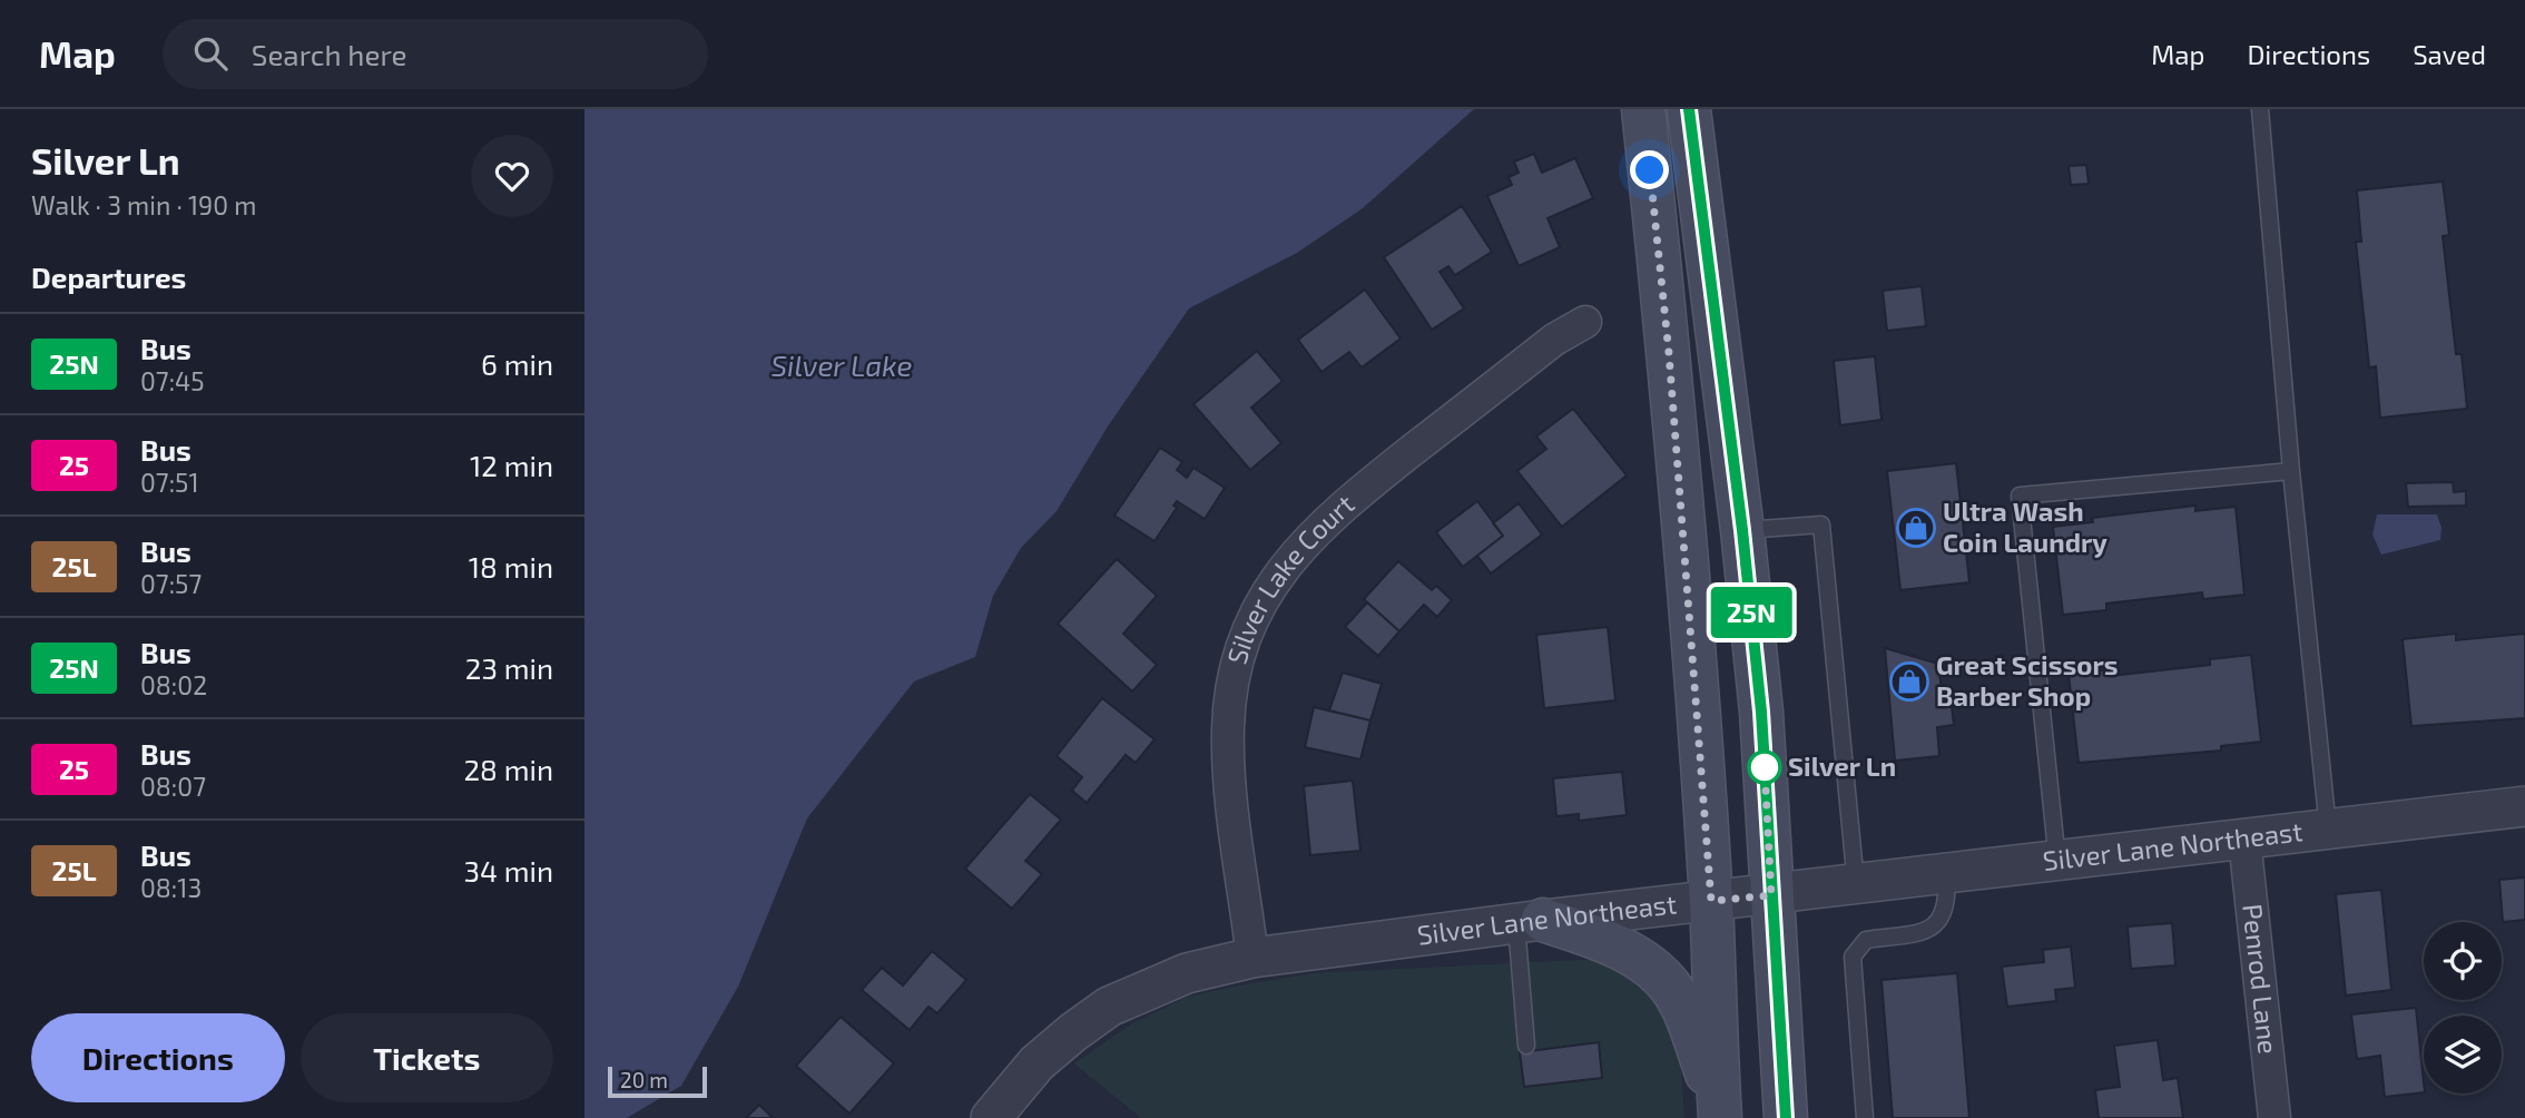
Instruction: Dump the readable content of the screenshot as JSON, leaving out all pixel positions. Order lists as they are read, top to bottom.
{
  "streets": {
    "street": ["Silver Lake Court", "Silver Lane Northeast", "Penrod Lane"]
  },
  "crossings": [
    ["Silver Lake Court", "Silver Lane Northeast"],
    ["Silver Lane Northeast", "Penrod Lane"]
  ],
  "water": ["Silver Lake"],
  "places": {
    "shop": ["Ultra Wash Coin Laundry", "Great Scissors Barber Shop"],
    "other": ["Silver Ln"]
  },
  "lines": ["bus line 25N"],
  "scale_bar": "20 m",
  "page": {
    "header": "Map",
    "search": "Search here",
    "nav": ["Map", "Directions", "Saved"],
    "heading": [
      ["Silver Ln", "Walk · 3 min · 190 m"],
      "Departures"
    ],
    "on_map": "25N",
    "list": [
      {
        "mark": "25N",
        "name": "Bus",
        "note": "07:45",
        "value": "6 min"
      },
      {
        "mark": "25",
        "name": "Bus",
        "note": "07:51",
        "value": "12 min"
      },
      {
        "mark": "25L",
        "name": "Bus",
        "note": "07:57",
        "value": "18 min"
      },
      {
        "mark": "25N",
        "name": "Bus",
        "note": "08:02",
        "value": "23 min"
      },
      {
        "mark": "25",
        "name": "Bus",
        "note": "08:07",
        "value": "28 min"
      },
      {
        "mark": "25L",
        "name": "Bus",
        "note": "08:13",
        "value": "34 min"
      }
    ],
    "buttons": ["Directions", "Tickets"],
    "scale": "20 m"
  }
}
